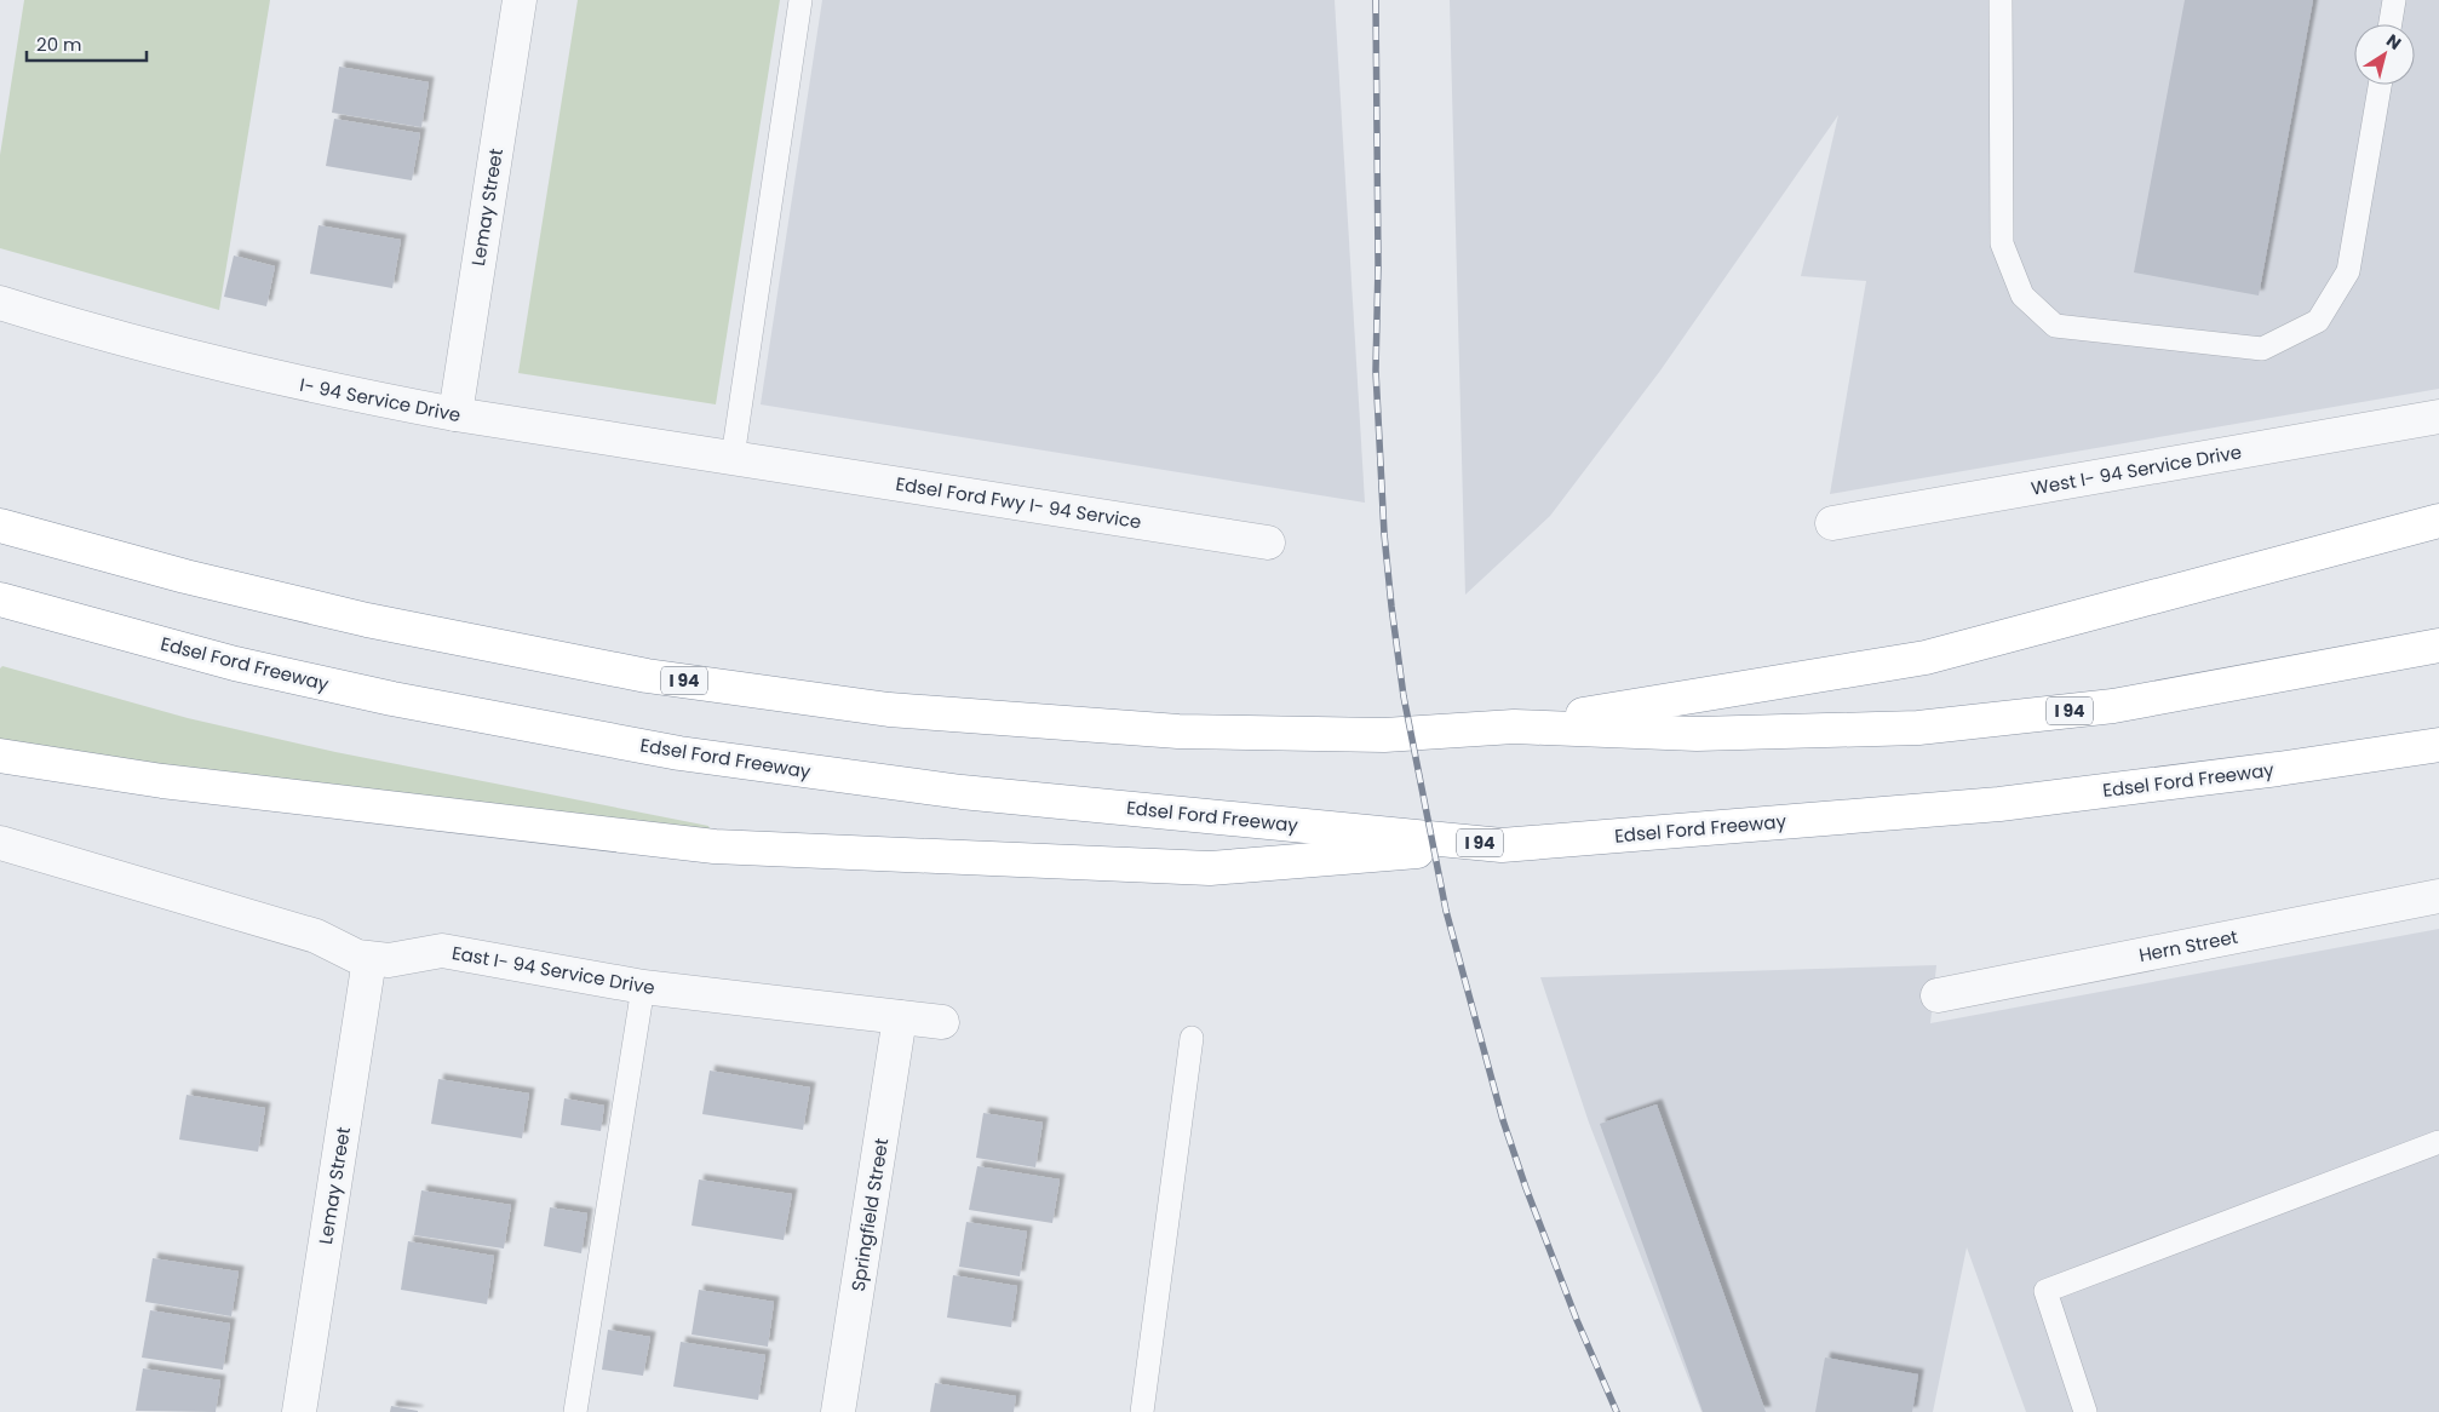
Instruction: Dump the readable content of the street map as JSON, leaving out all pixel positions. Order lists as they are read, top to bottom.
{
  "streets": {
    "highway": ["Edsel Ford Freeway", "I 94"],
    "street": [
      "Lemay Street",
      "I- 94 Service Drive",
      "West I- 94 Service Drive",
      "Edsel Ford Fwy I- 94 Service",
      "Hern Street",
      "East I- 94 Service Drive",
      "Springfield Street"
    ]
  },
  "crossings": [
    ["Lemay Street", "I- 94 Service Drive"],
    ["Lemay Street", "East I- 94 Service Drive"],
    ["I- 94 Service Drive", "Edsel Ford Fwy I- 94 Service"],
    ["East I- 94 Service Drive", "Springfield Street"]
  ],
  "scale_bar": "20 m",
  "north": "top right"
}
